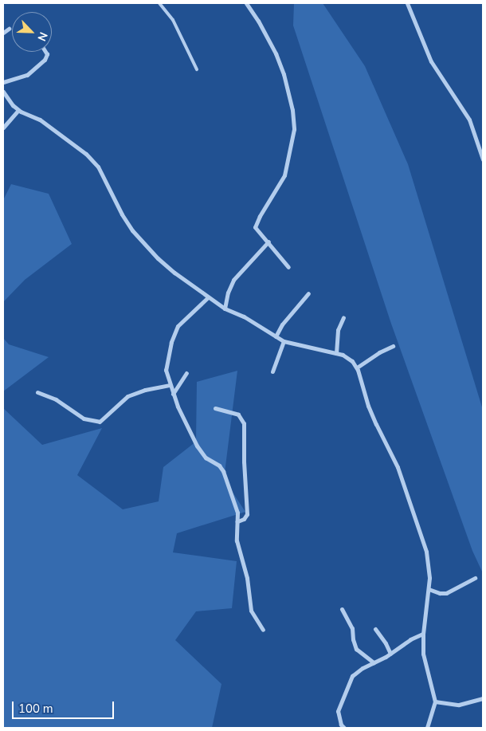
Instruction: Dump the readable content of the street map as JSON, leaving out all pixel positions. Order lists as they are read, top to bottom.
{
  "scale_bar": "100 m",
  "north": "bottom right"
}
